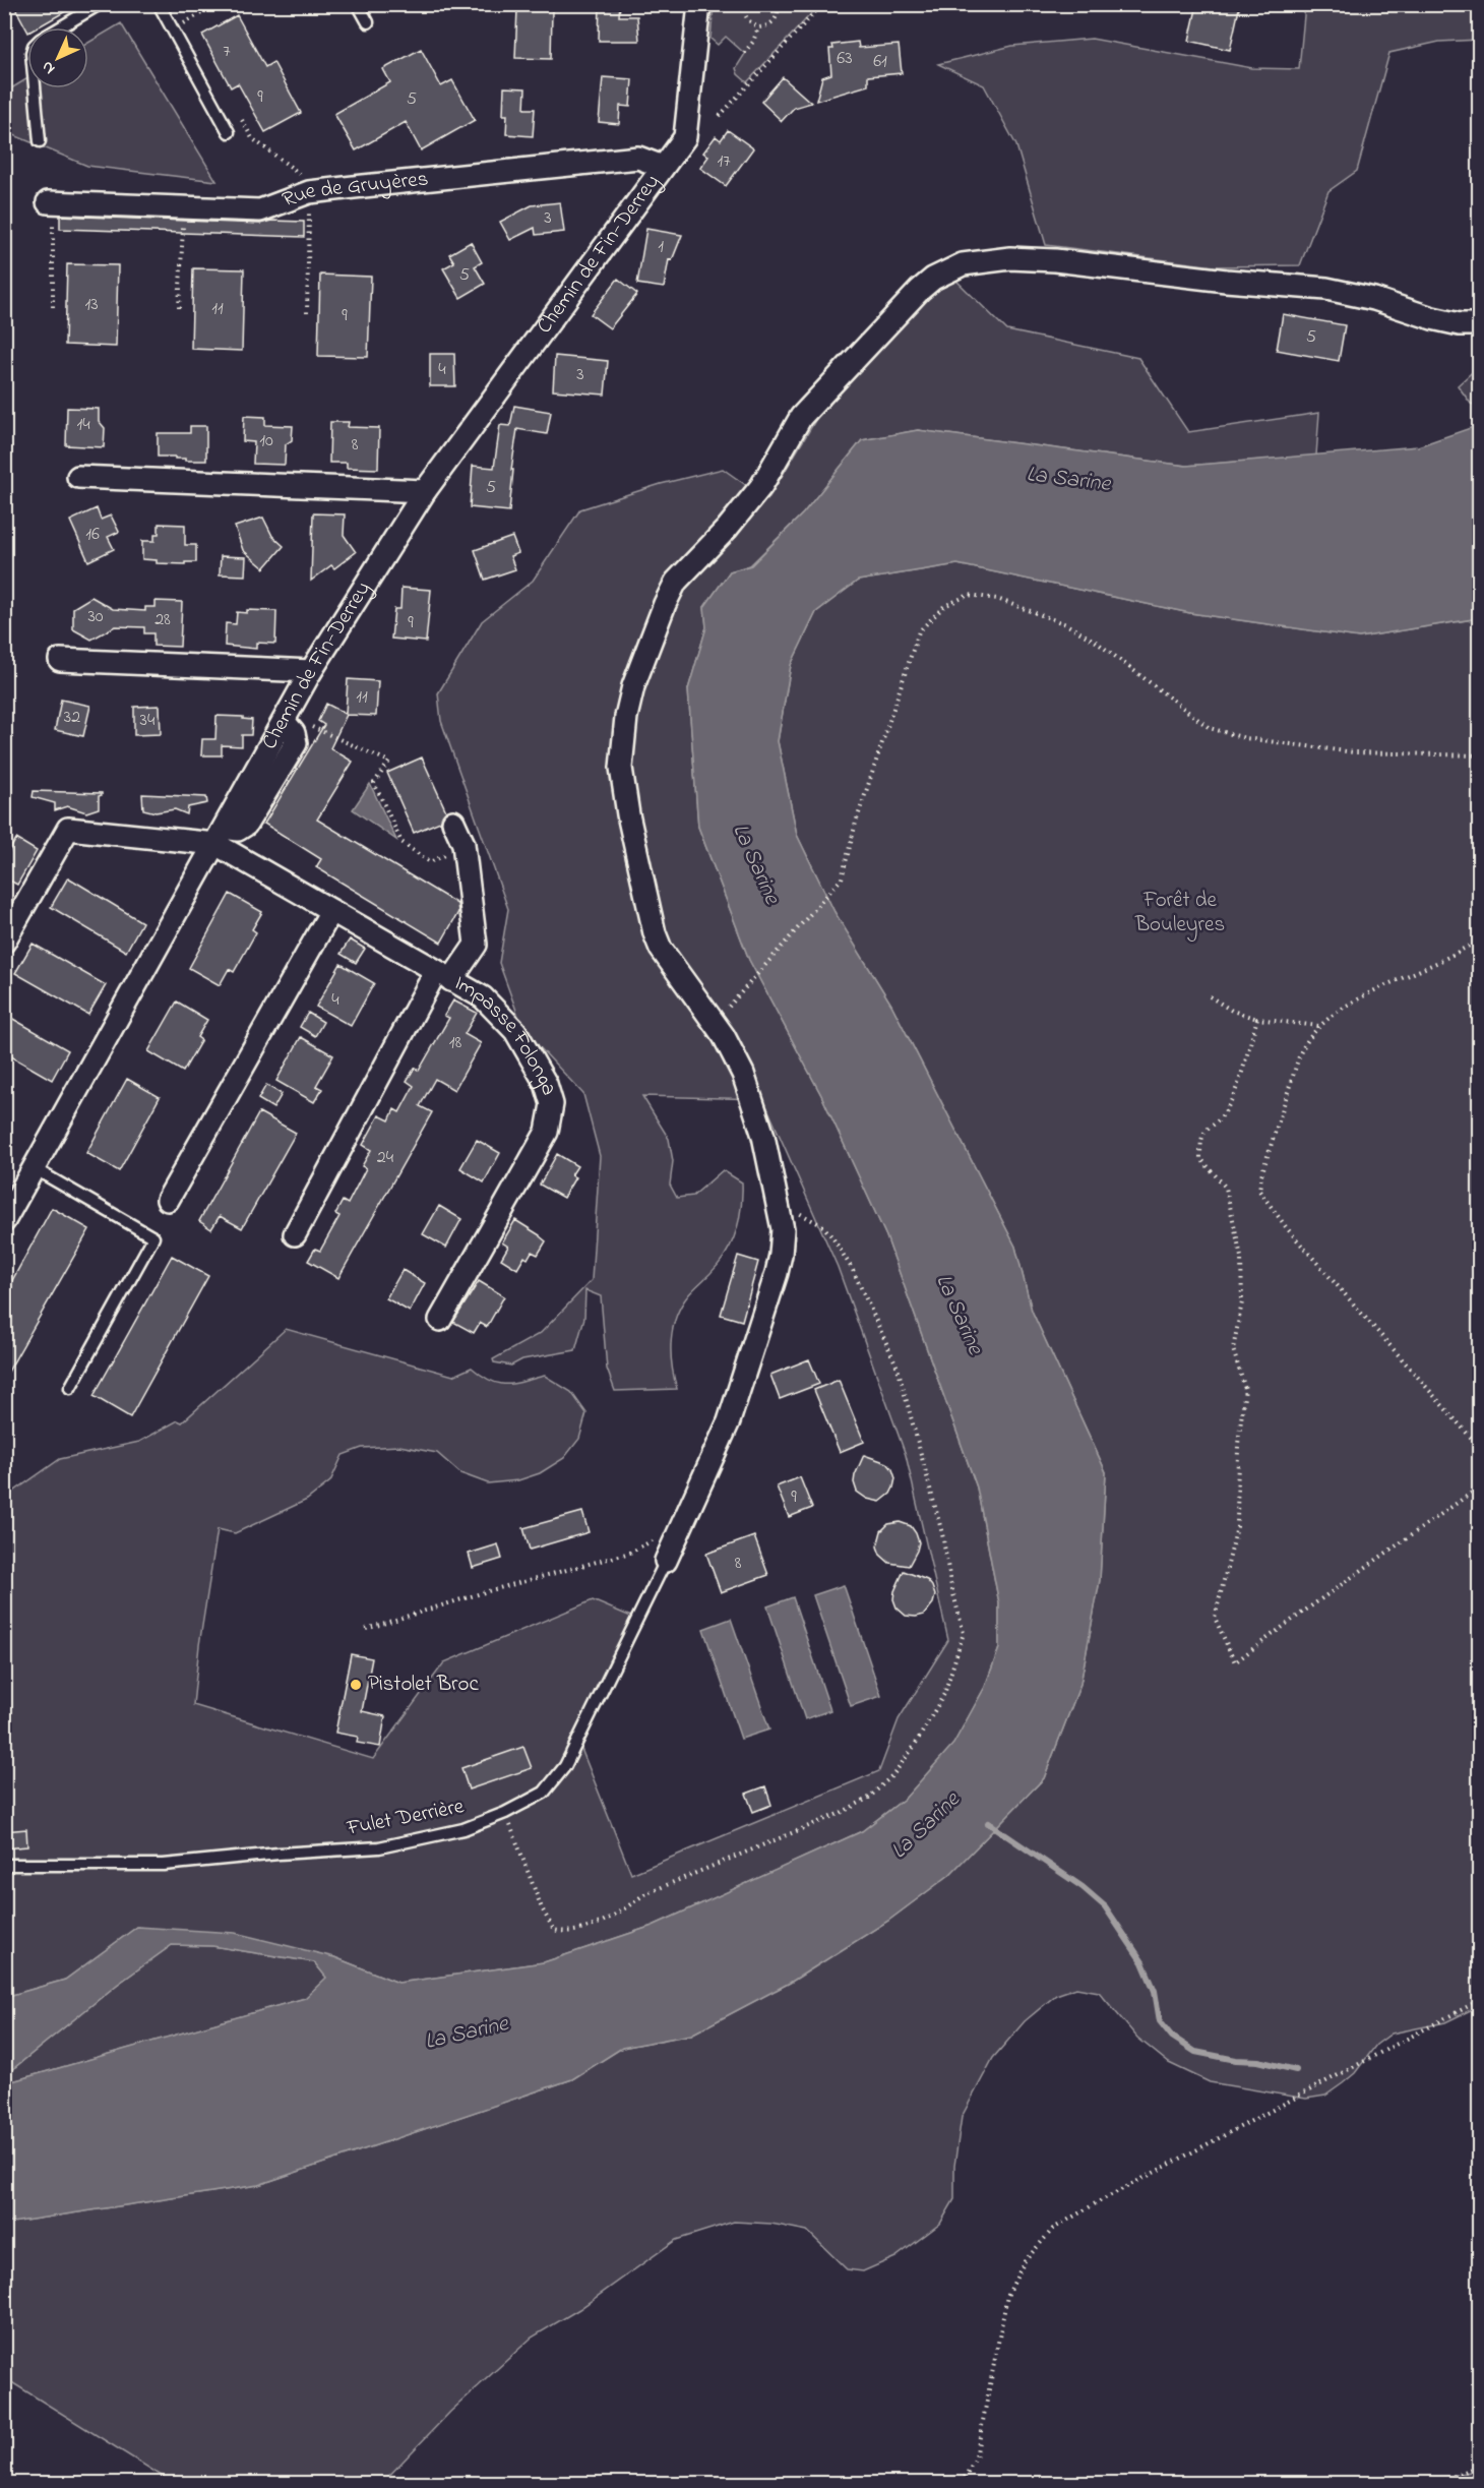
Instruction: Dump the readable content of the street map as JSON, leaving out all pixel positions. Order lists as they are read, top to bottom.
{
  "streets": {
    "street": ["Rue de Gruyères", "Chemin de Fin-Derrey", "Impasse Folonga"],
    "lane": ["Fulet Derrière"]
  },
  "crossings": [
    ["Rue de Gruyères", "Chemin de Fin-Derrey"],
    ["Chemin de Fin-Derrey", "Impasse Folonga"]
  ],
  "water": ["La Sarine"],
  "parks": ["Forêt de Bouleyres"],
  "places": ["Pistolet Broc"],
  "house_numbers": [
    "7",
    "63",
    "61",
    "9",
    "5",
    "17",
    "3",
    "1",
    "5",
    "13",
    "11",
    "9",
    "5",
    "4",
    "3",
    "14",
    "10",
    "8",
    "5",
    "16",
    "30",
    "28",
    "9",
    "11",
    "32",
    "34",
    "4",
    "18",
    "24",
    "9",
    "8"
  ],
  "north": "bottom left"
}
